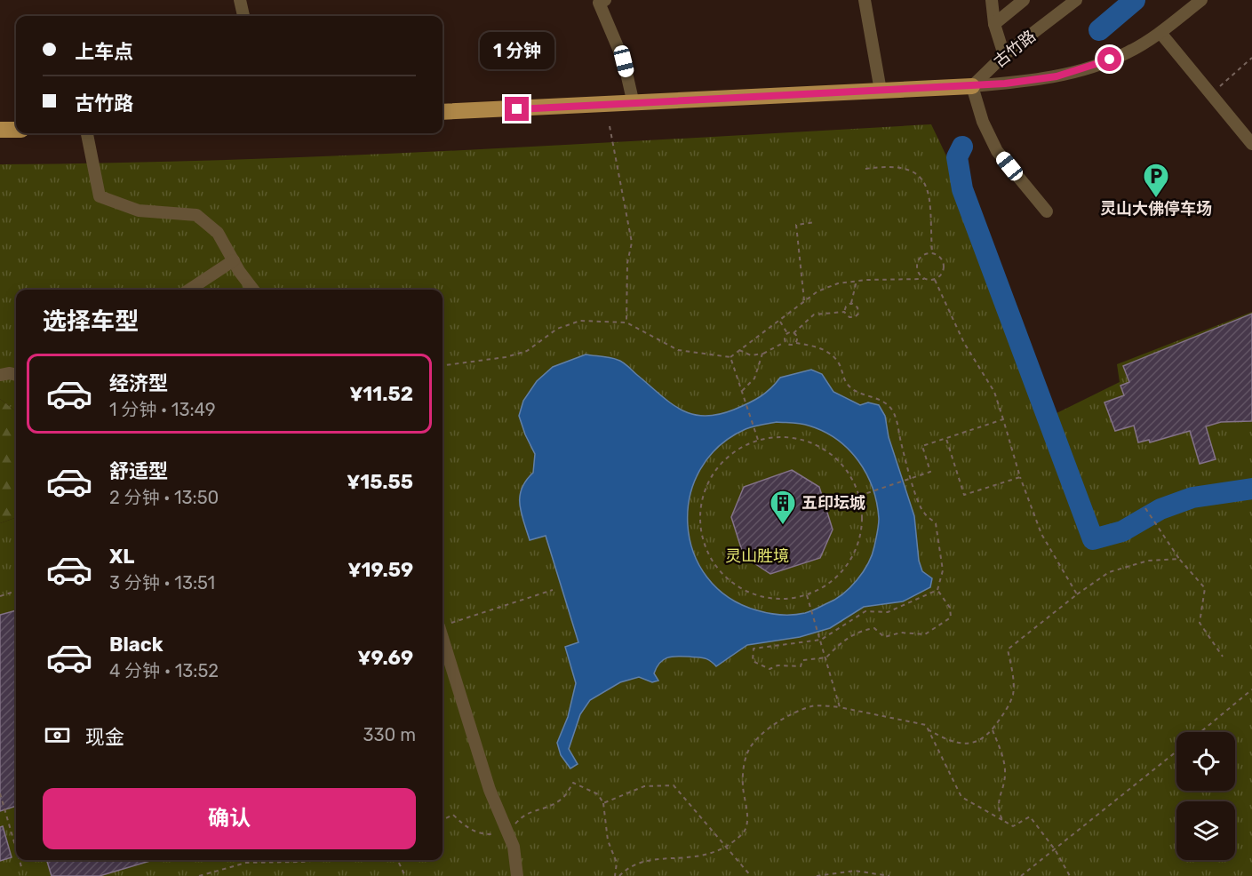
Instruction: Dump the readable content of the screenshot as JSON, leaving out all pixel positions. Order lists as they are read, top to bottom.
{
  "streets": {
    "street": ["古竹路"]
  },
  "parks": ["灵山胜境"],
  "places": {
    "parking": ["灵山大佛停车场"],
    "building": ["五印坛城"]
  },
  "page": {
    "banner": ["上车点", "古竹路"],
    "bubble": "1 分钟",
    "heading": "选择车型",
    "list": [
      {
        "name": "经济型",
        "note": "1 分钟 · 13:49",
        "value": "¥11.52"
      },
      {
        "name": "舒适型",
        "note": "2 分钟 · 13:50",
        "value": "¥15.55"
      },
      {
        "name": "XL",
        "note": "3 分钟 · 13:51",
        "value": "¥19.59"
      },
      {
        "name": "Black",
        "note": "4 分钟 · 13:52",
        "value": "¥9.69"
      }
    ],
    "pay": ["现金", "330 m"],
    "buttons": "确认"
  }
}
